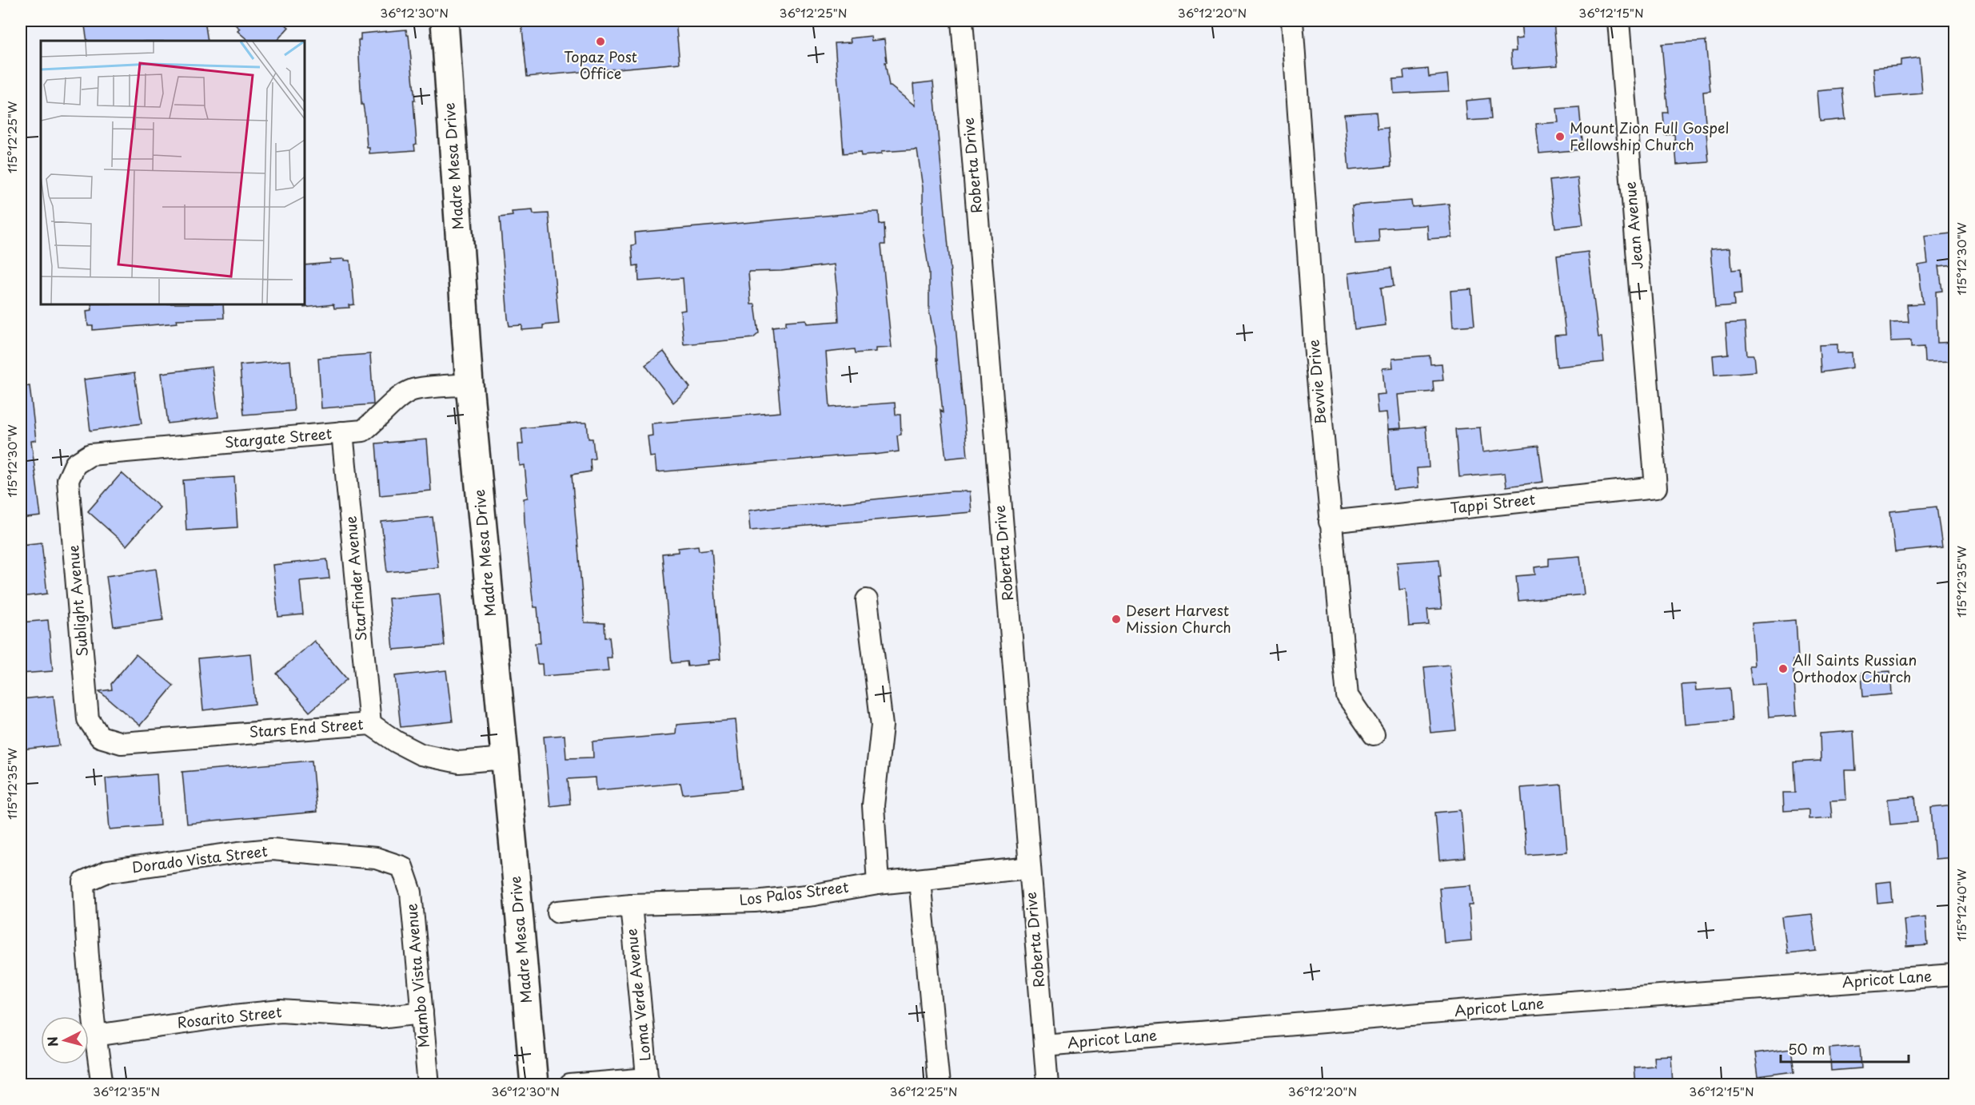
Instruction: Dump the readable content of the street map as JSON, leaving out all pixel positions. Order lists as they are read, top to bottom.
{
  "streets": {
    "street": [
      "Roberta Drive",
      "Madre Mesa Drive",
      "Jean Avenue",
      "Bevvie Drive",
      "Stargate Street",
      "Tappi Street",
      "Starfinder Avenue",
      "Sublight Avenue",
      "Stars End Street",
      "Dorado Vista Street",
      "Los Palos Street",
      "Mambo Vista Avenue",
      "Apricot Lane",
      "Loma Verde Avenue",
      "Rosarito Street"
    ]
  },
  "crossings": [
    ["Roberta Drive", "Los Palos Street"],
    ["Roberta Drive", "Apricot Lane"],
    ["Madre Mesa Drive", "Stargate Street"],
    ["Madre Mesa Drive", "Stars End Street"],
    ["Jean Avenue", "Tappi Street"],
    ["Bevvie Drive", "Tappi Street"],
    ["Stargate Street", "Starfinder Avenue"],
    ["Stargate Street", "Sublight Avenue"],
    ["Starfinder Avenue", "Stars End Street"],
    ["Sublight Avenue", "Stars End Street"],
    ["Dorado Vista Street", "Mambo Vista Avenue"],
    ["Dorado Vista Street", "Rosarito Street"],
    ["Los Palos Street", "Loma Verde Avenue"],
    ["Mambo Vista Avenue", "Rosarito Street"]
  ],
  "places": [
    "Topaz Post Office",
    "Mount Zion Full Gospel Fellowship Church",
    "Desert Harvest Mission Church",
    "All Saints Russian Orthodox Church"
  ],
  "scale_bar": "50 m",
  "north": "left",
  "coordinates": [
    "36°12'30\"N",
    "36°12'25\"N",
    "36°12'20\"N",
    "36°12'15\"N",
    "115°12'25\"W",
    "115°12'30\"W",
    "115°12'35\"W",
    "115°12'40\"W",
    "36°12'35\"N"
  ]
}
